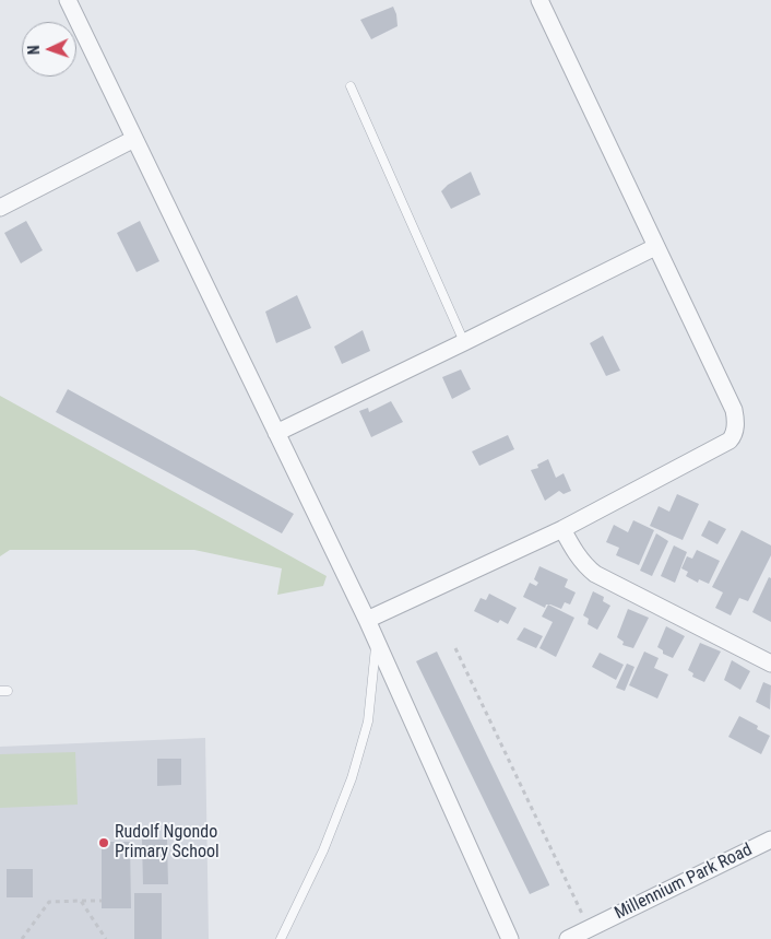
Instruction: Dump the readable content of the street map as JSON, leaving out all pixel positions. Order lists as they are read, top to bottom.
{
  "streets": {
    "street": ["Millennium Park Road"]
  },
  "places": ["Rudolf Ngondo Primary School"],
  "north": "left"
}
